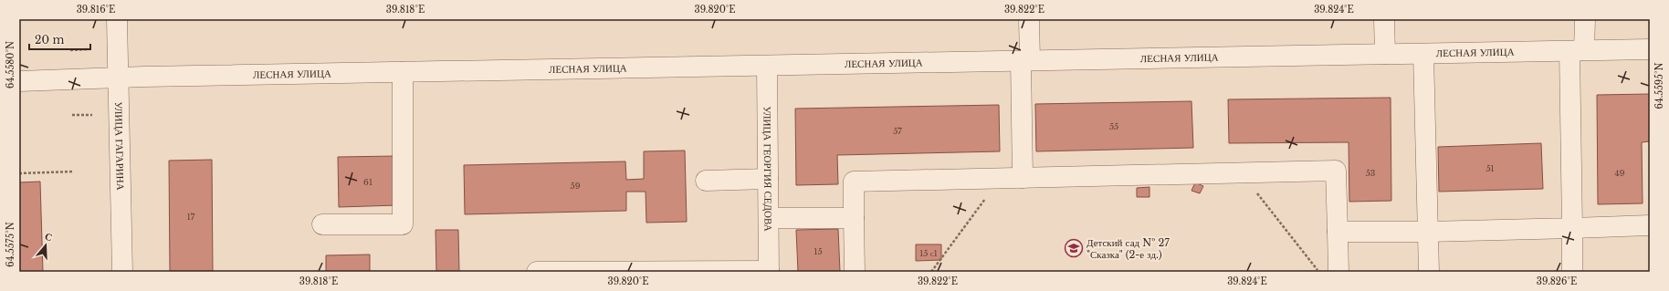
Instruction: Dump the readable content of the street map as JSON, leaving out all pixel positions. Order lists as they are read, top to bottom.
{
  "streets": {
    "street": ["ЛЕСНАЯ УЛИЦА", "УЛИЦА ГАГАРИНА", "УЛИЦА ГЕОРГИЯ СЕДОВА"]
  },
  "crossings": [
    ["ЛЕСНАЯ УЛИЦА", "УЛИЦА ГАГАРИНА"],
    ["ЛЕСНАЯ УЛИЦА", "УЛИЦА ГЕОРГИЯ СЕДОВА"]
  ],
  "places": {
    "school or university": ["Детский сад № 27 \"Сказка\" (2-е зд.)"]
  },
  "house_numbers": [
    "55",
    "57",
    "51",
    "53",
    "49",
    "61",
    "59",
    "17",
    "15",
    "15 с1"
  ],
  "scale_bar": "20 m",
  "north": "top",
  "coordinates": [
    "39.816°E",
    "39.818°E",
    "39.820°E",
    "39.822°E",
    "39.824°E",
    "64.5580°N",
    "64.5595°N",
    "64.5575°N",
    "39.826°E"
  ]
}
